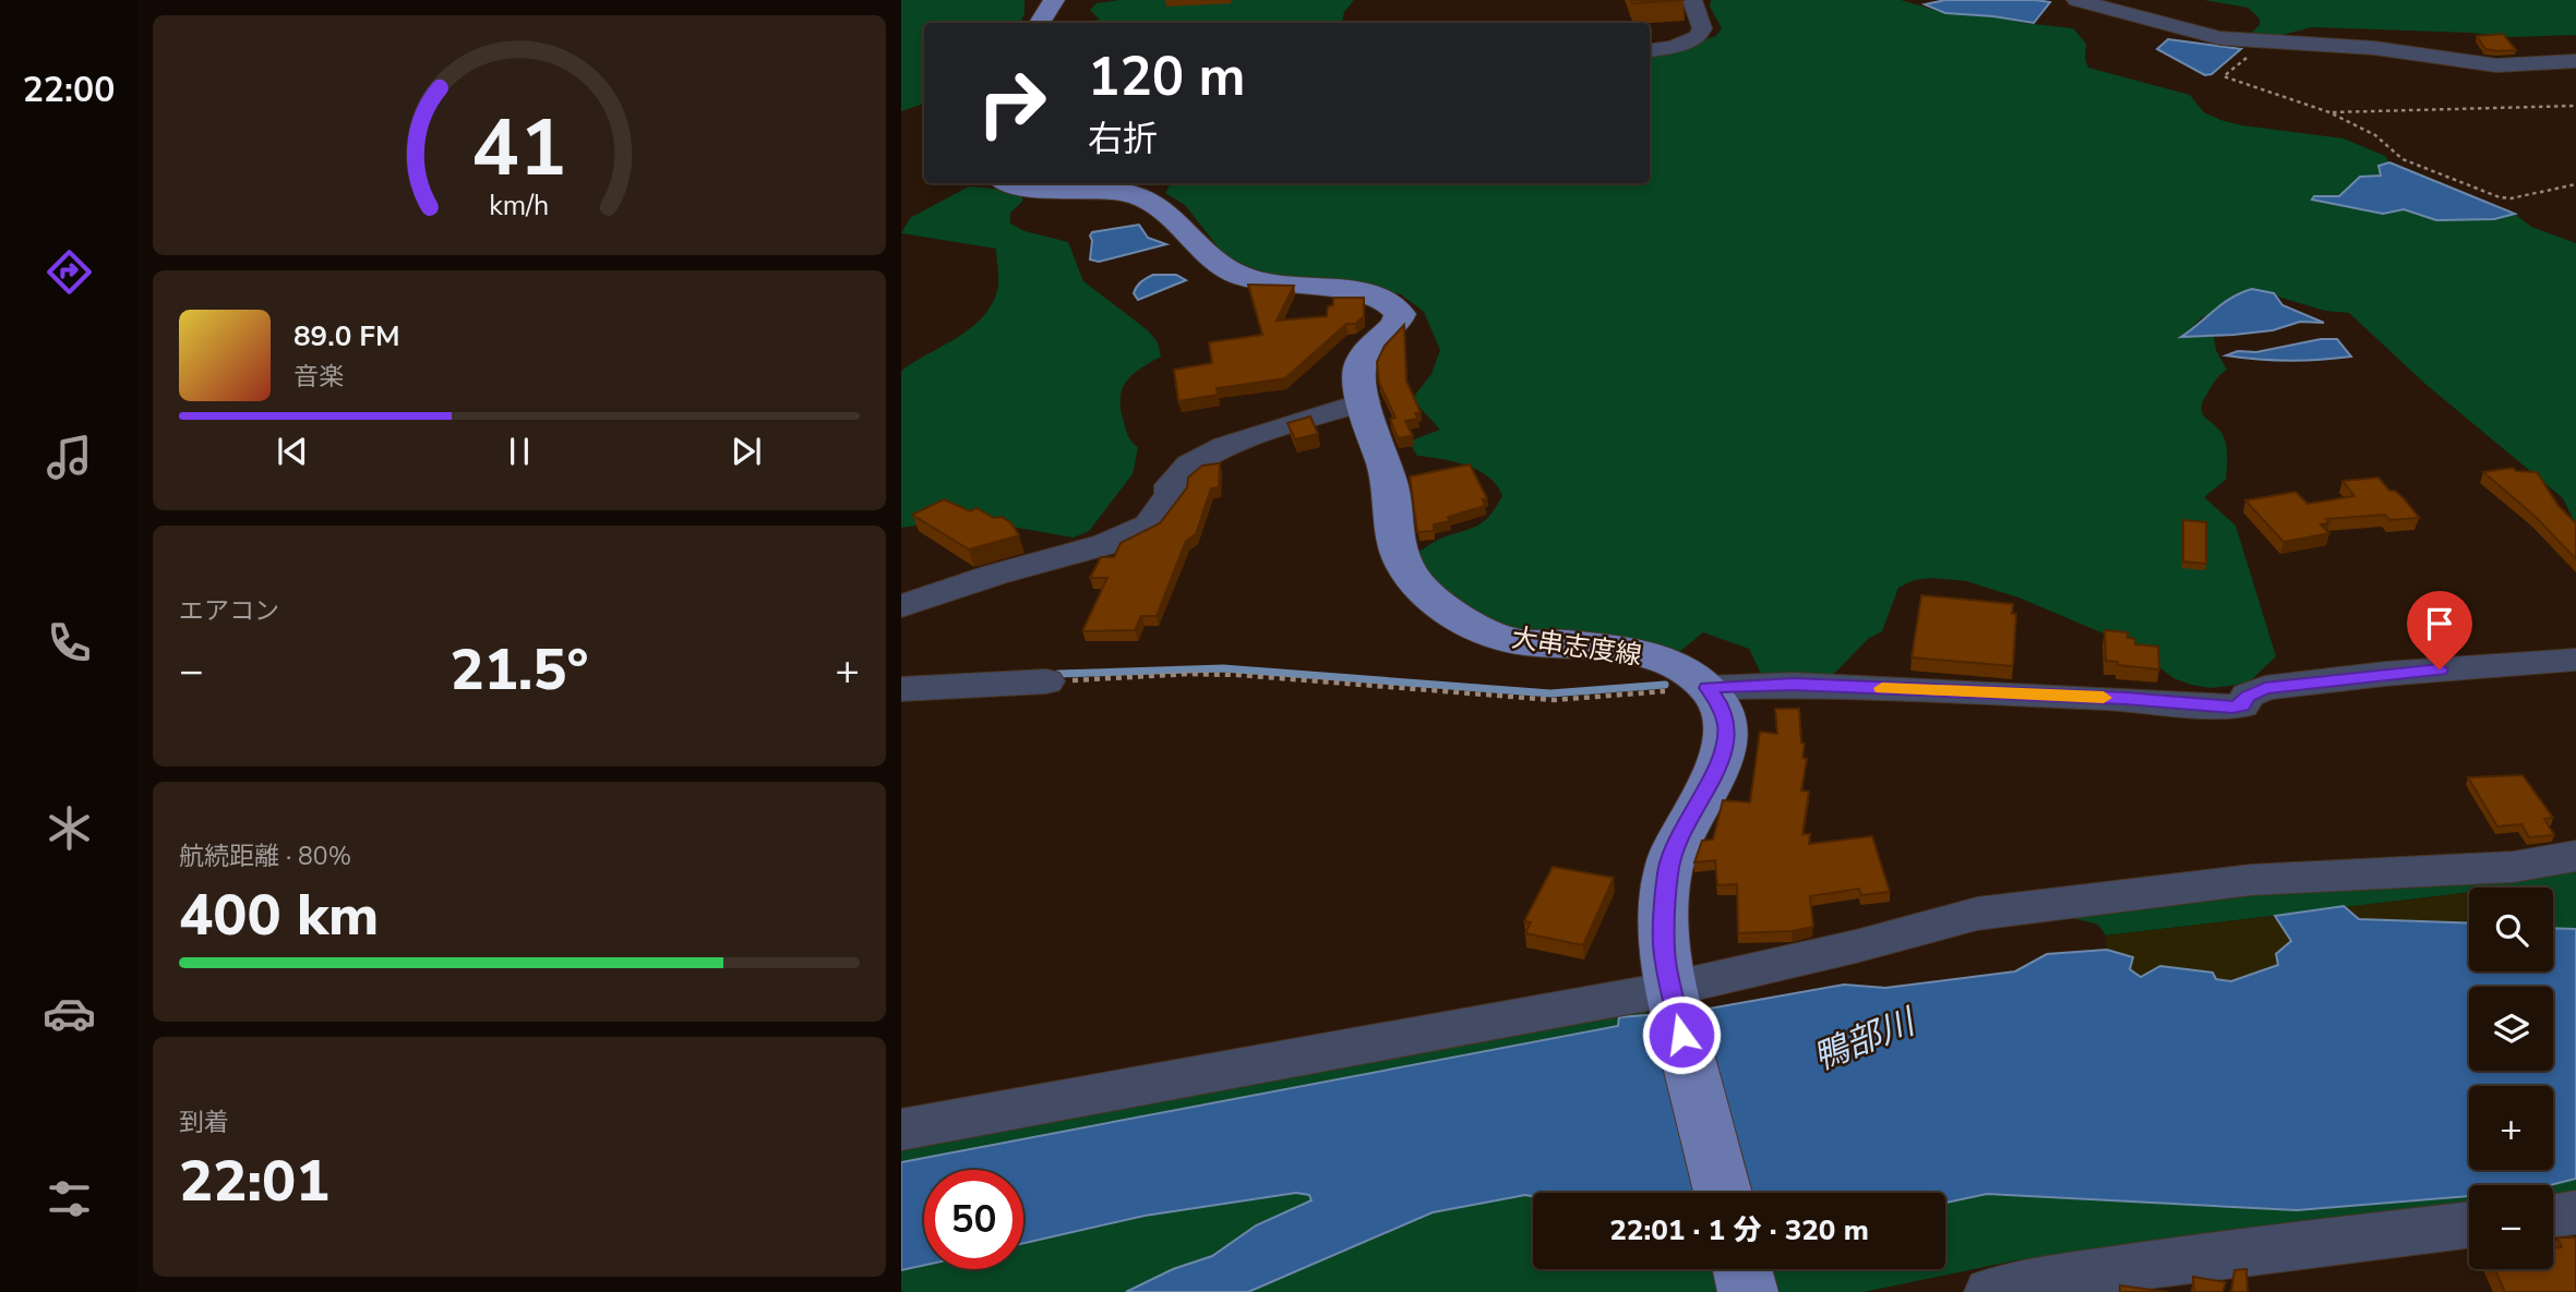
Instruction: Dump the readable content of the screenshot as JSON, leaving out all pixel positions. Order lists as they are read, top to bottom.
{
  "streets": {
    "main road": ["大串志度線"]
  },
  "water": ["鴨部川"],
  "page": {
    "tabs": "22:00",
    "turn": ["120 m", "右折"],
    "song": ["89.0 FM", "音楽"],
    "tile": [
      "エアコン",
      ["航続距離 · 80%", "400 km"],
      ["到着", "22:01"]
    ],
    "heat": ["−", "21.5°", "+"],
    "map_buttons": ["+", "−"],
    "limit": "50",
    "trip": "22:01 · 1 分 · 320 m",
    "gauge": ["41", "km/h"]
  }
}
